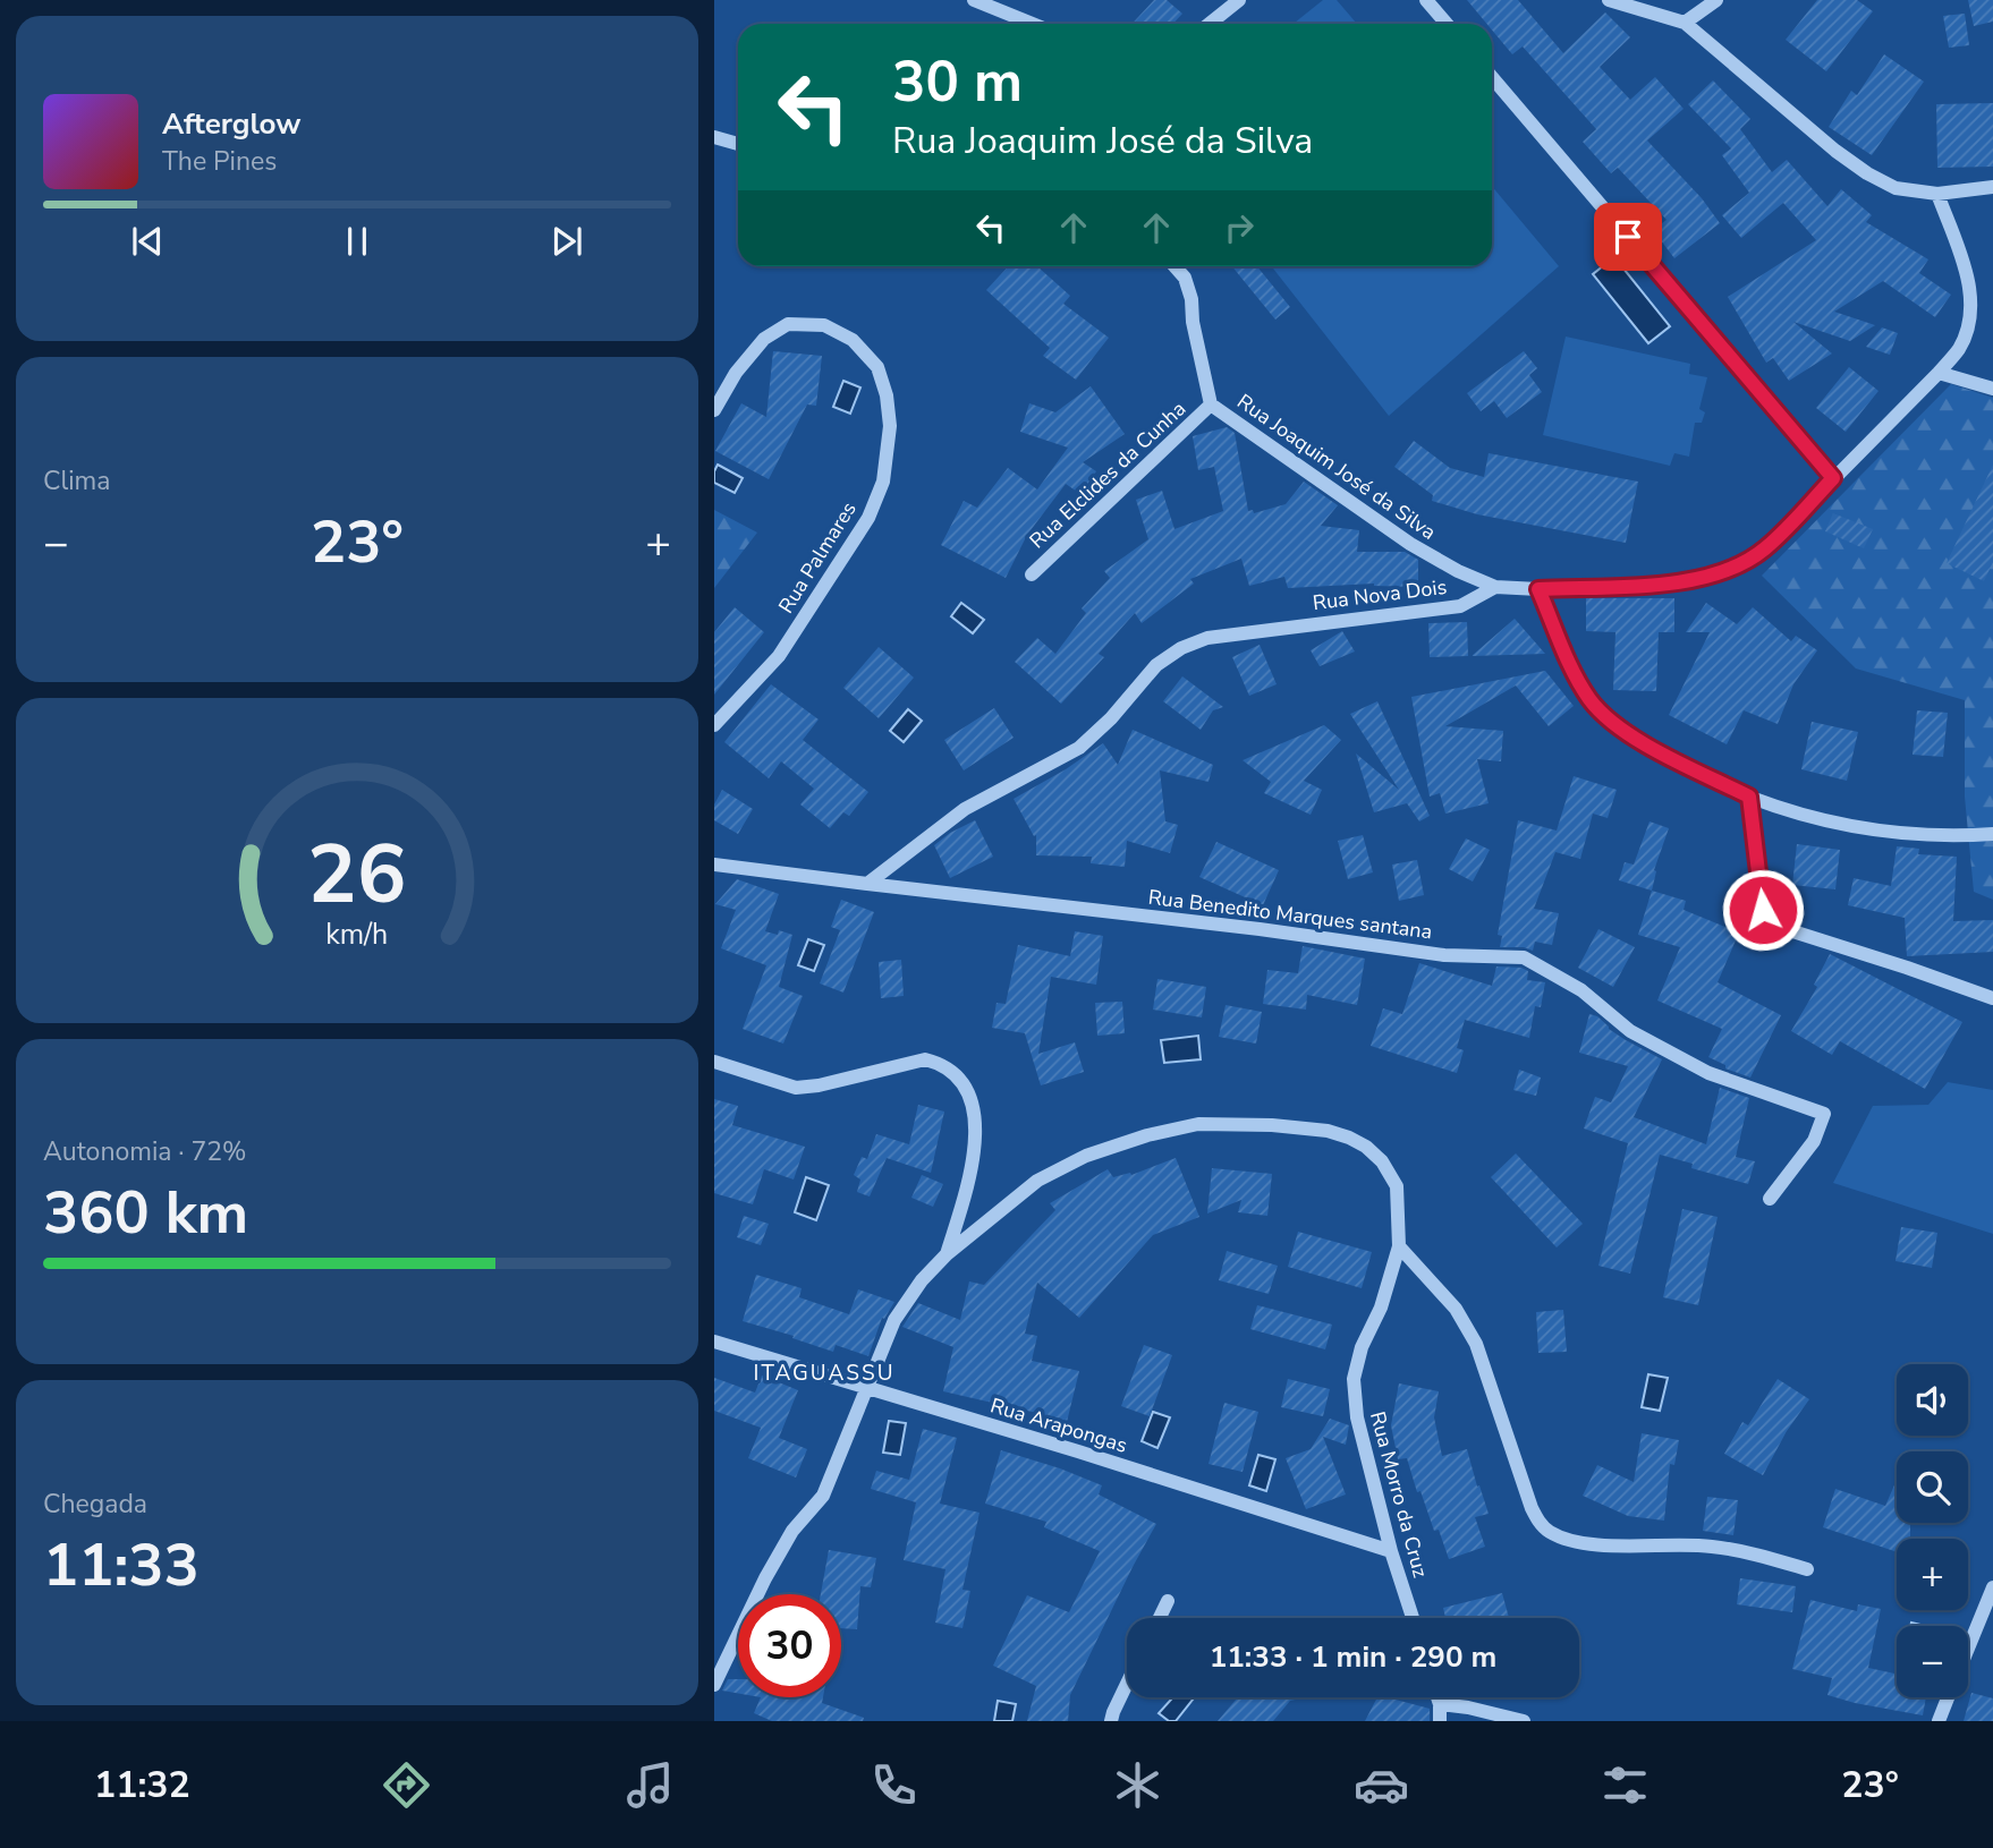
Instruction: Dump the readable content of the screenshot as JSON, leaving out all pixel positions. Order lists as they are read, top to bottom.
{
  "streets": {
    "street": [
      "Rua Joaquim José da Silva",
      "Rua Elclides da Cunha",
      "Rua Palmares",
      "Rua Nova Dois",
      "Rua Benedito Marques santana",
      "Rua Arapongas",
      "Rua Morro da Cruz"
    ]
  },
  "crossings": [
    ["Rua Joaquim José da Silva", "Rua Elclides da Cunha"],
    ["Rua Joaquim José da Silva", "Rua Nova Dois"],
    ["Rua Nova Dois", "Rua Benedito Marques santana"],
    ["Rua Arapongas", "Rua Morro da Cruz"]
  ],
  "districts": ["ITAGUASSU"],
  "page": {
    "turn": ["30 m", "Rua Joaquim José da Silva"],
    "song": ["Afterglow", "The Pines"],
    "tile": [
      "Clima",
      ["Autonomia · 72%", "360 km"],
      ["Chegada", "11:33"]
    ],
    "heat": ["−", "23°", "+"],
    "map_buttons": ["+", "−"],
    "limit": "30",
    "trip": "11:33 · 1 min · 290 m",
    "tabs": ["11:32", "23°"],
    "gauge": ["26", "km/h"]
  }
}
